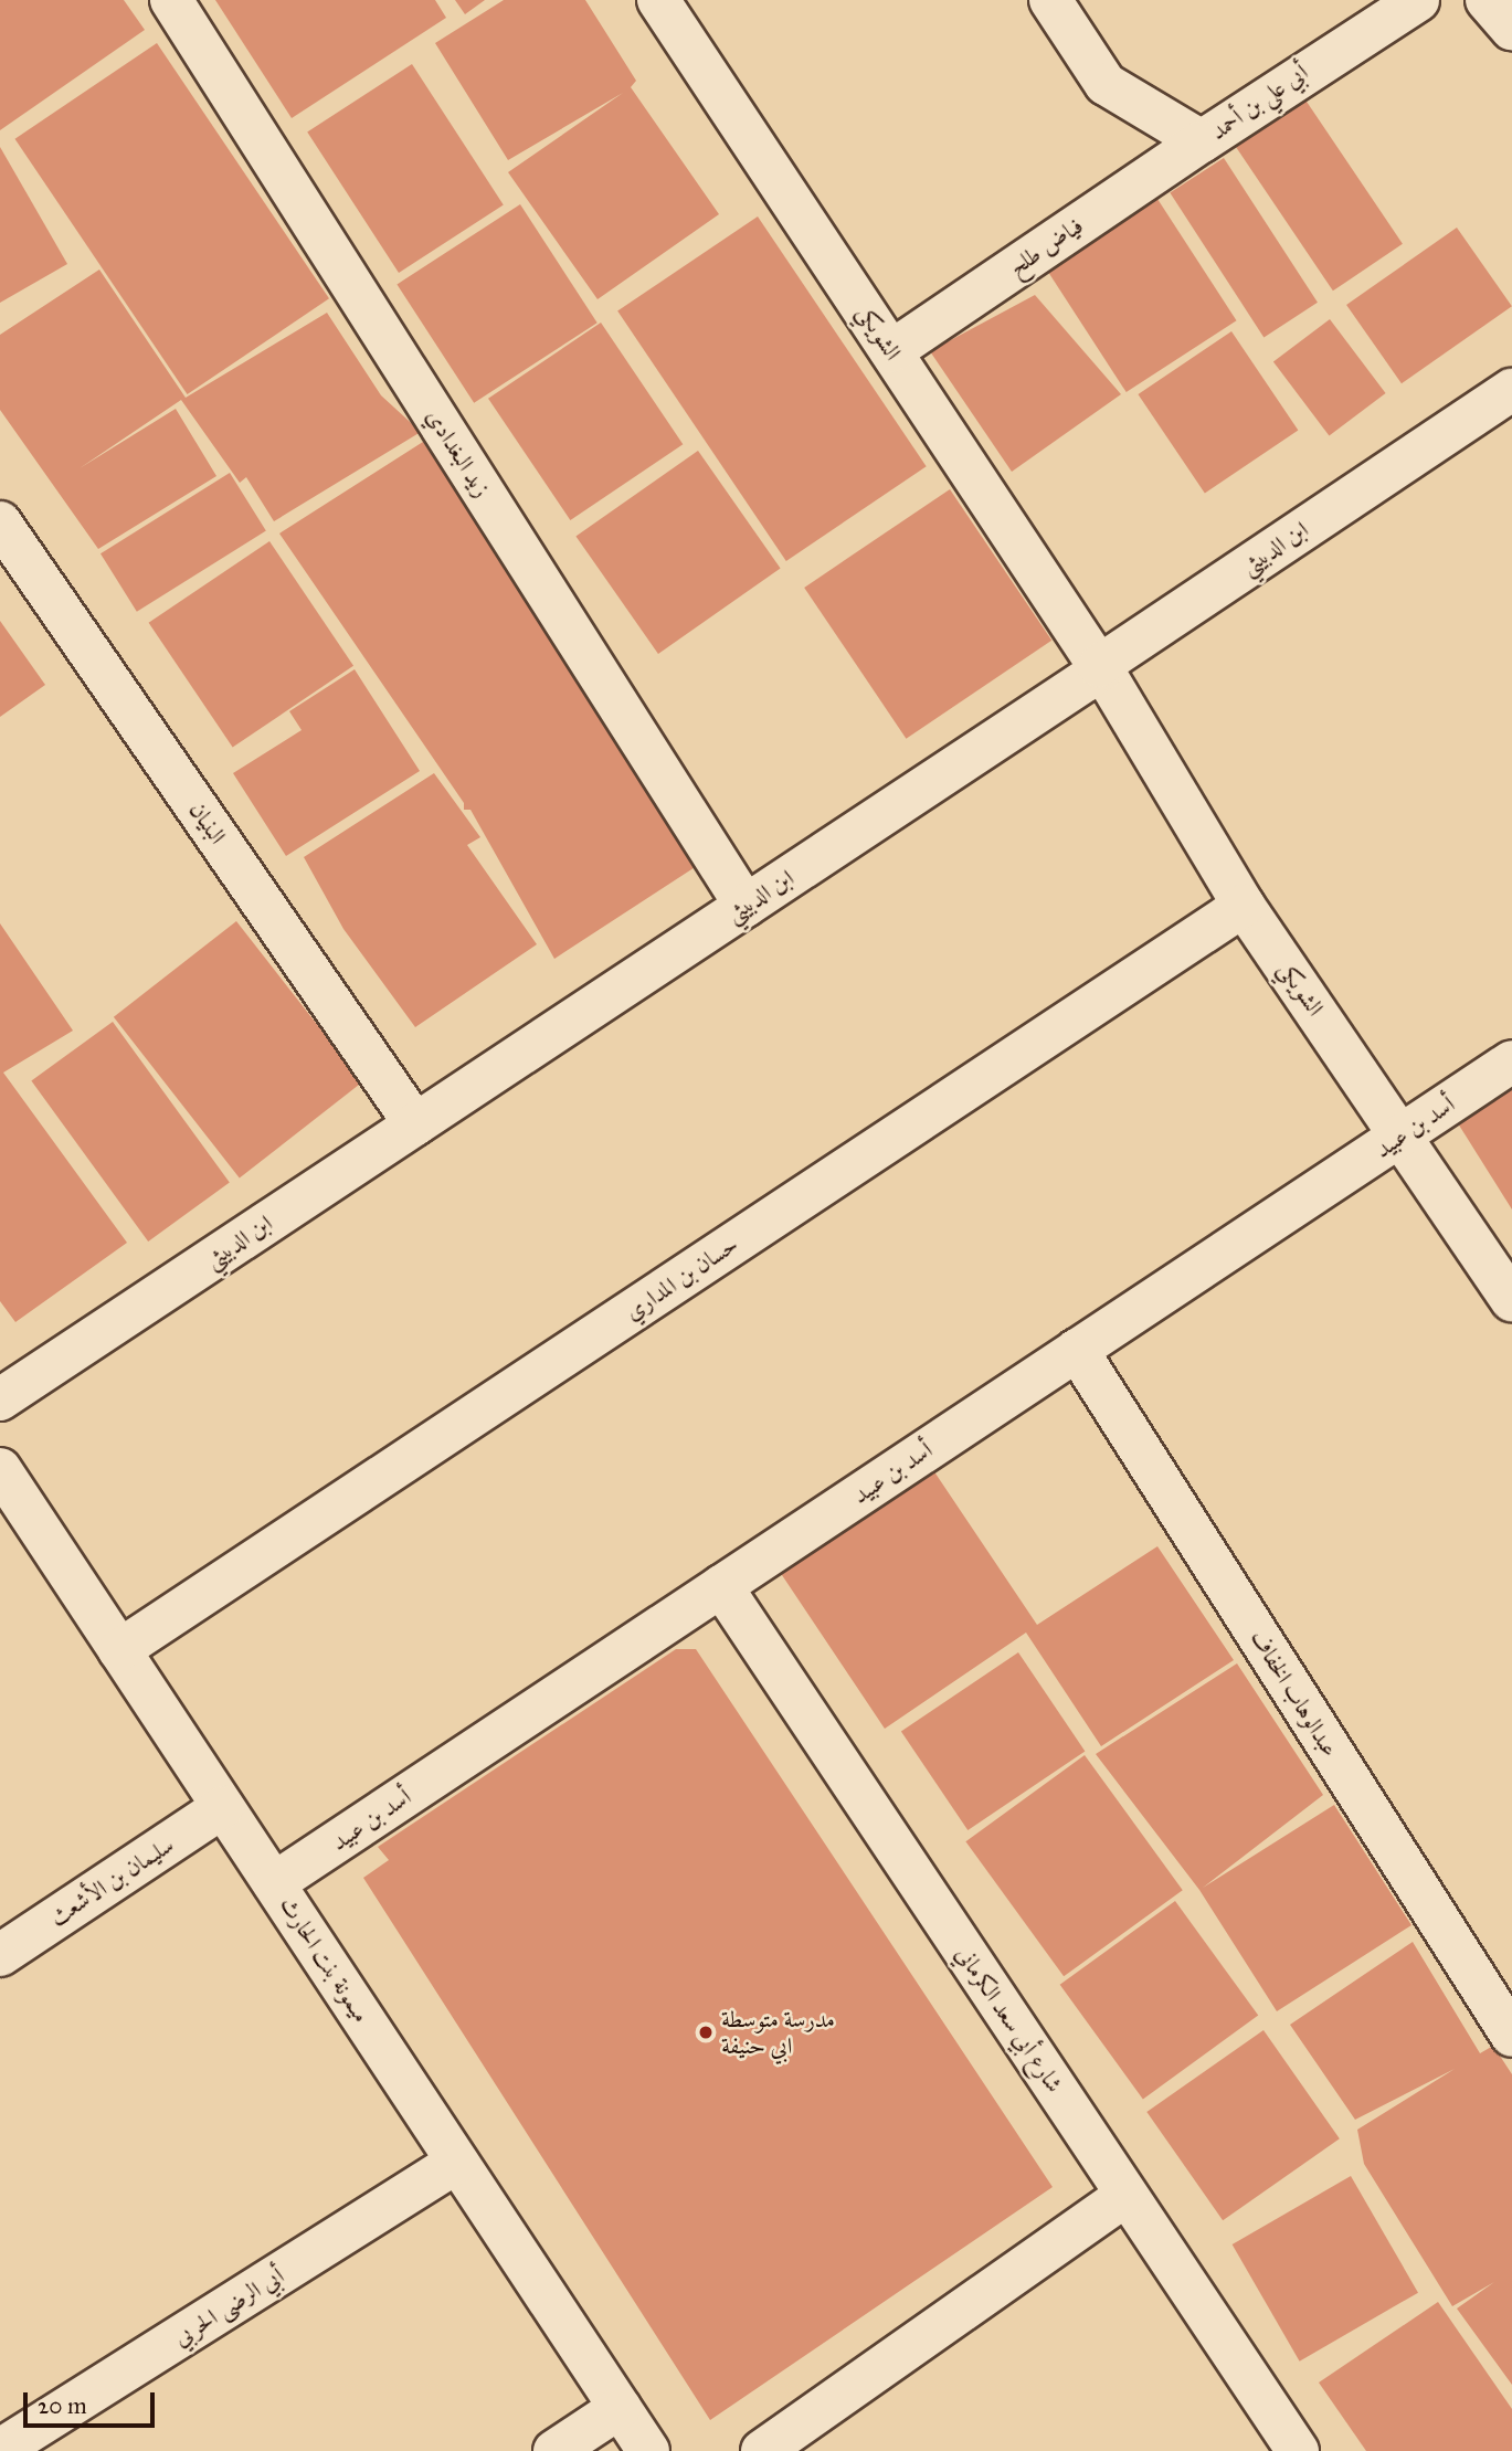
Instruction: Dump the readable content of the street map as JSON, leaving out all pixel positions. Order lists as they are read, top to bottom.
{
  "streets": {
    "street": [
      "أبي علي بن أحمد",
      "فياض طلح",
      "الشويكي",
      "زيد البغدادي",
      "ابن الدبيثي",
      "البنيان",
      "أسد بن عبيد",
      "حسان بن المداري",
      "عبدالوهاب الخفاف",
      "سليمان بن الأشعث",
      "ميمونة بنت الحارث",
      "شارع أبي سعد الكرماني",
      "أبي الرضى الحربي"
    ]
  },
  "crossings": [
    ["أبي علي بن أحمد", "فياض طلح"],
    ["فياض طلح", "الشويكي"],
    ["الشويكي", "ابن الدبيثي"],
    ["الشويكي", "أسد بن عبيد"],
    ["الشويكي", "حسان بن المداري"],
    ["زيد البغدادي", "ابن الدبيثي"],
    ["ابن الدبيثي", "البنيان"],
    ["أسد بن عبيد", "عبدالوهاب الخفاف"],
    ["أسد بن عبيد", "ميمونة بنت الحارث"],
    ["أسد بن عبيد", "شارع أبي سعد الكرماني"],
    ["حسان بن المداري", "ميمونة بنت الحارث"],
    ["سليمان بن الأشعث", "ميمونة بنت الحارث"],
    ["ميمونة بنت الحارث", "أبي الرضى الحربي"]
  ],
  "places": ["مدرسة متوسطة ابي حنيفة"],
  "scale_bar": "20 m"
}
